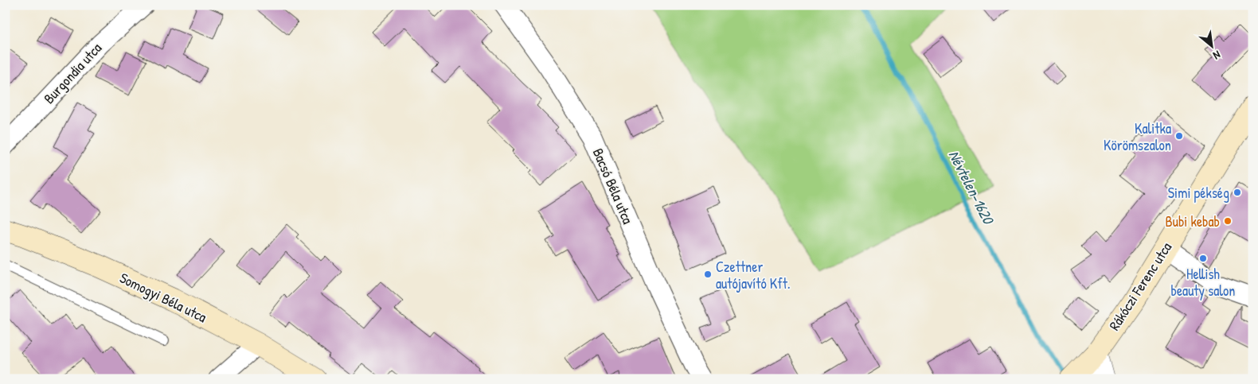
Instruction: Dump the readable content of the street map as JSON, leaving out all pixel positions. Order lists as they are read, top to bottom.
{
  "streets": {
    "main road": ["Rákóczi Ferenc utca", "Somogyi Béla utca"],
    "street": ["Burgondia utca", "Bacsó Béla utca"]
  },
  "water": ["Névtelen-1620"],
  "places": [
    "Kalitka Körömszalon",
    "Simi pékség",
    "Bubi kebab",
    "Hellish beauty salon",
    "Czettner autójavító Kft."
  ],
  "north": "bottom right"
}
